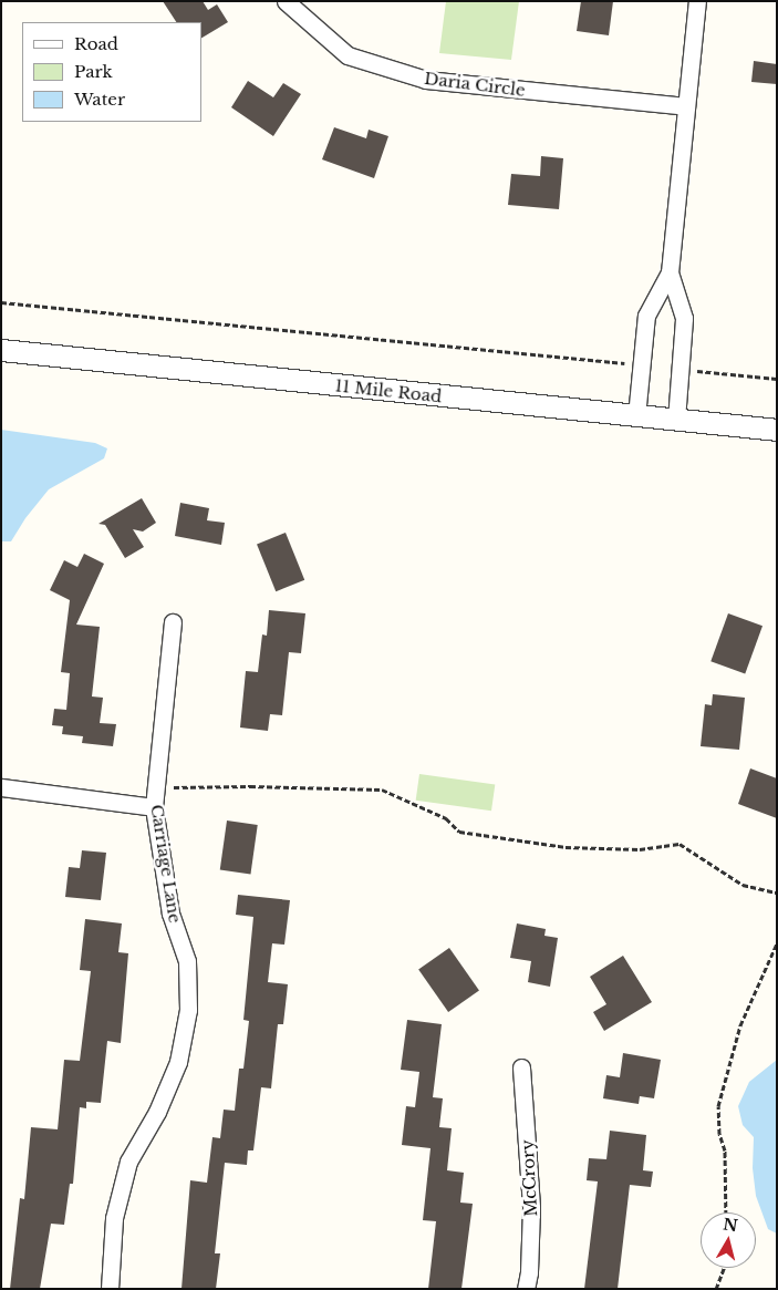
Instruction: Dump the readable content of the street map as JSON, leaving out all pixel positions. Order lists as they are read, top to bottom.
{
  "streets": {
    "street": [
      "Daria Circle",
      "11 Mile Road",
      "Carriage Lane",
      "McCrory"
    ]
  },
  "legend": ["Road", "Park", "Water"],
  "north": "top"
}
